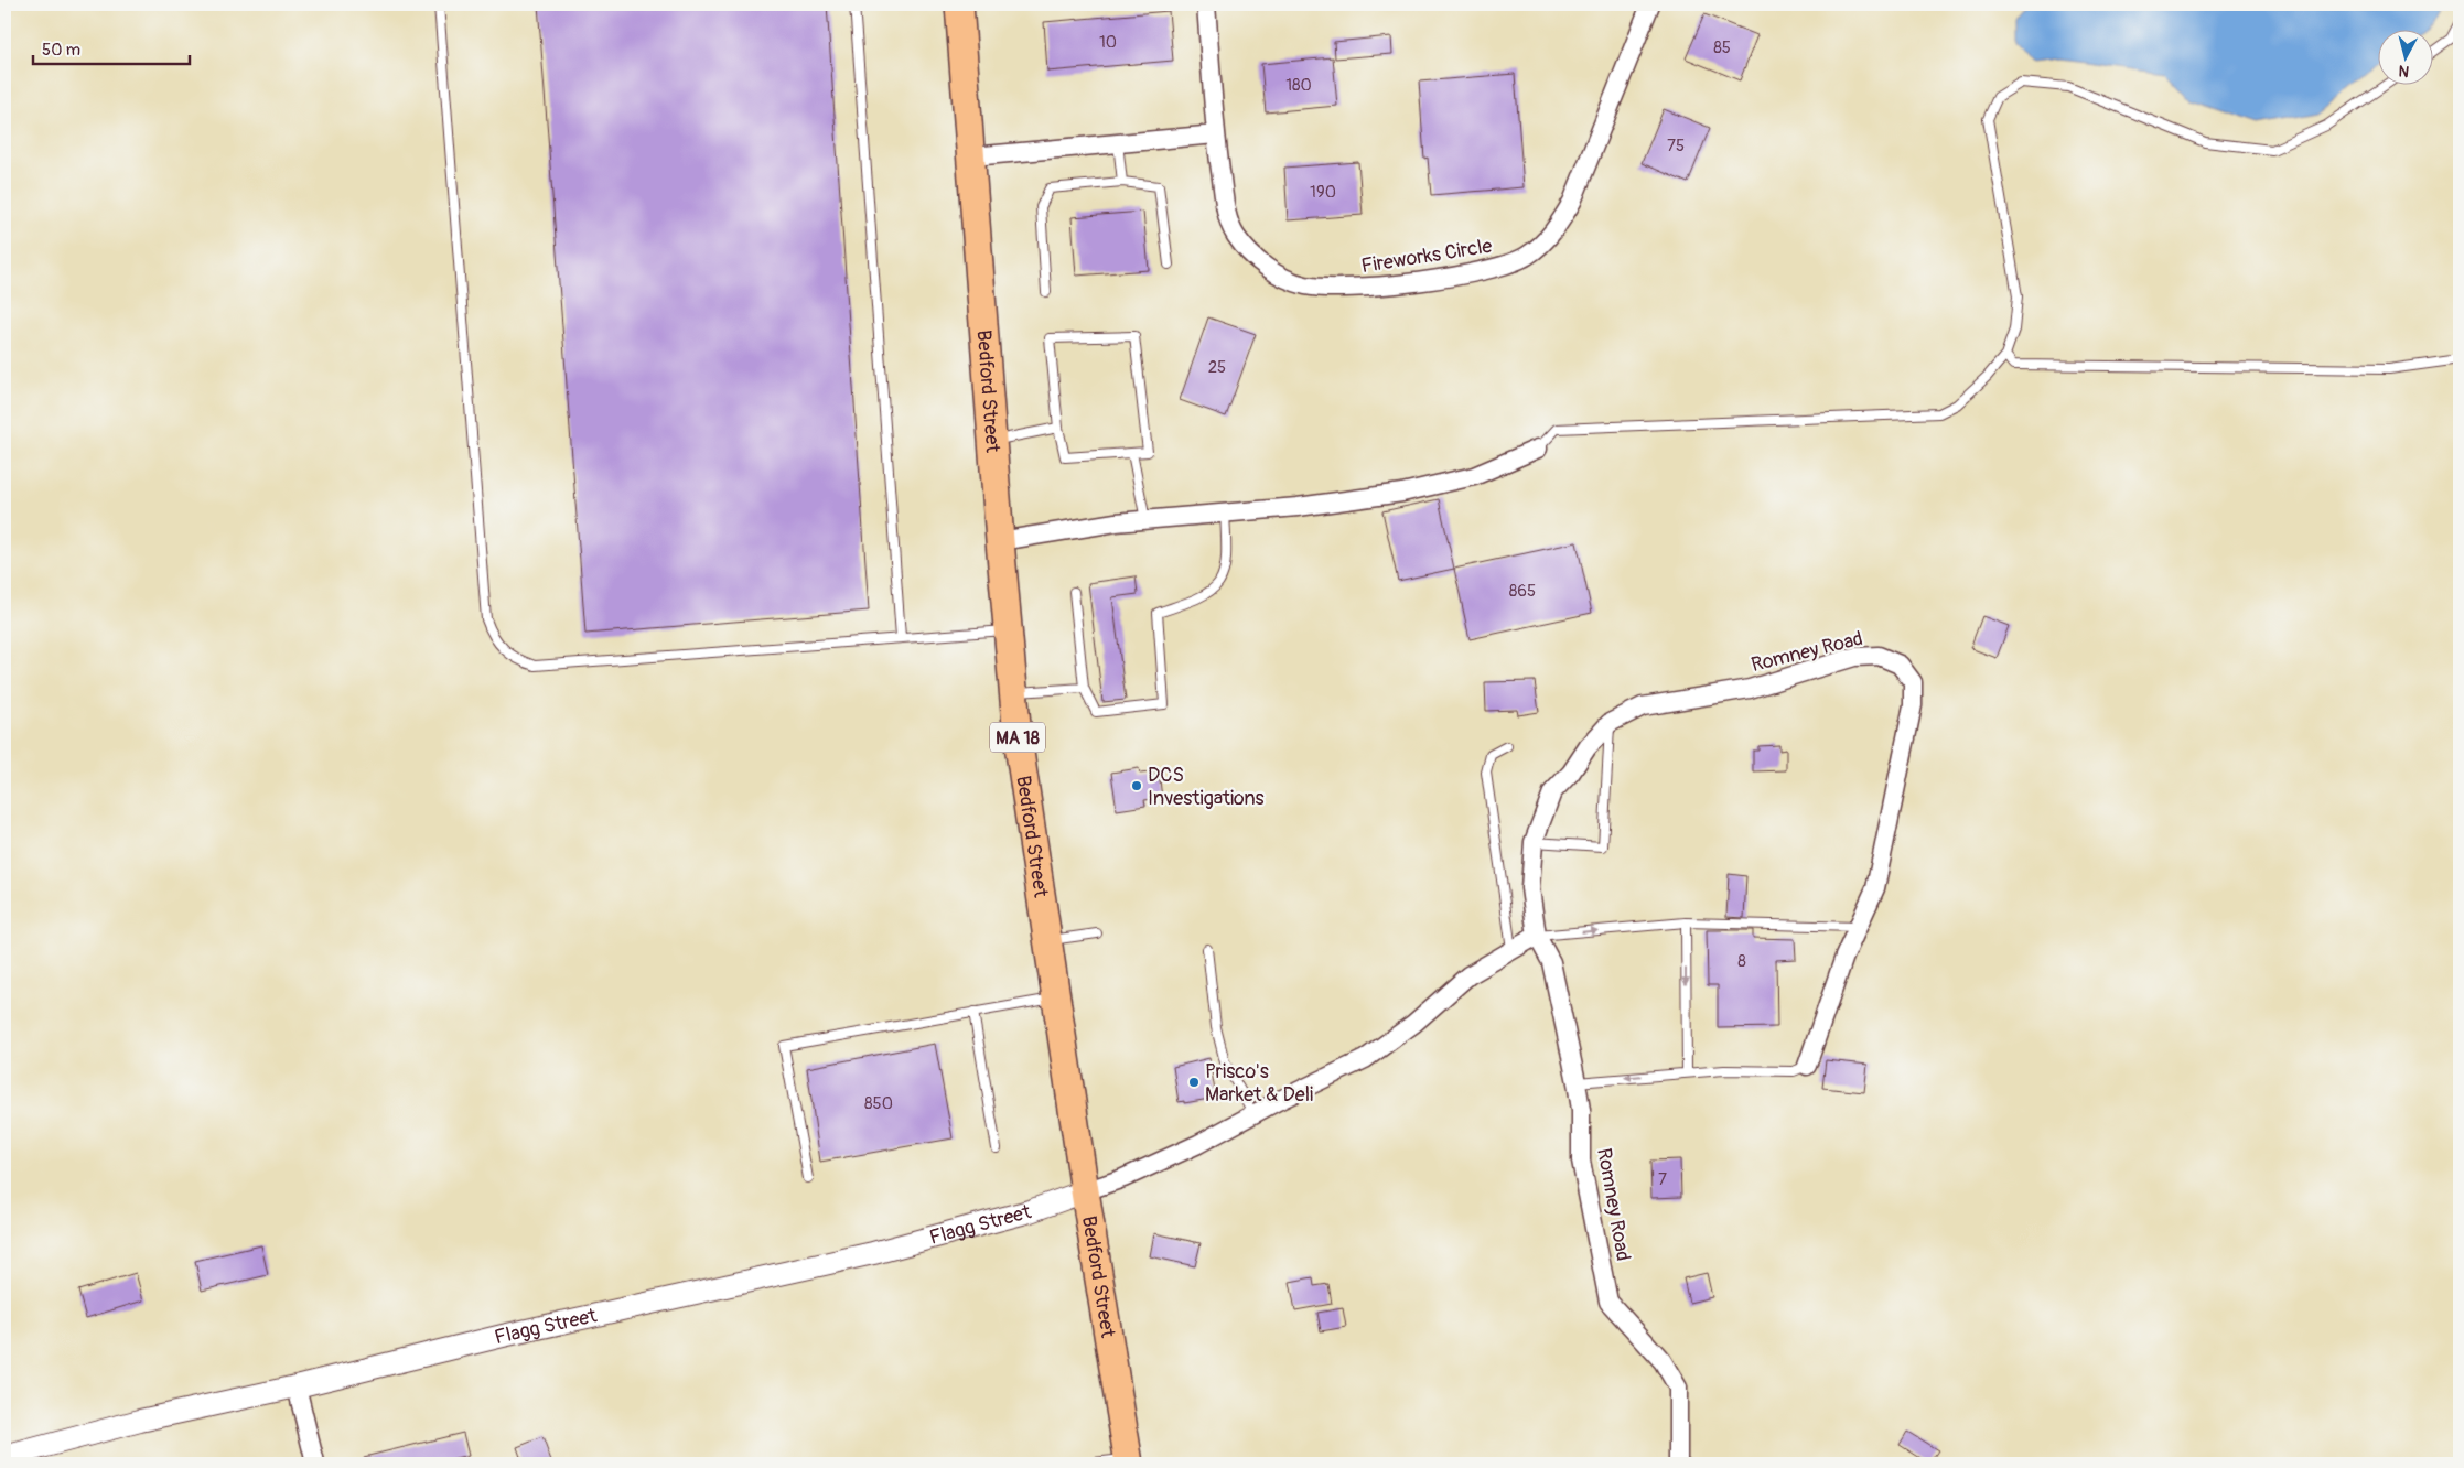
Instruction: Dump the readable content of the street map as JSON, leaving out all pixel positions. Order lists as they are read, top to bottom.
{
  "streets": {
    "main road": ["Bedford Street", "MA 18"],
    "street": ["Fireworks Circle", "Romney Road", "Flagg Street"]
  },
  "crossings": [
    ["Bedford Street", "Flagg Street"]
  ],
  "places": ["DCS Investigations", "Prisco's Market & Deli"],
  "house_numbers": [
    "10",
    "85",
    "180",
    "75",
    "190",
    "25",
    "865",
    "8",
    "850",
    "7"
  ],
  "scale_bar": "50 m",
  "north": "bottom"
}
